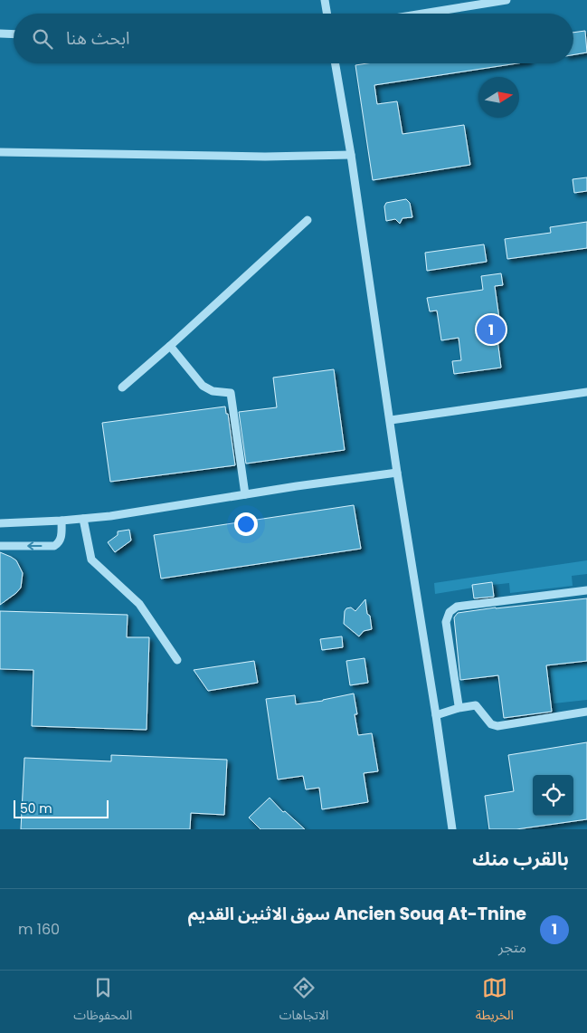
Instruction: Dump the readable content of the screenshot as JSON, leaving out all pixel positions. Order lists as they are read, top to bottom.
{
  "scale_bar": "50 m",
  "north": "right",
  "page": {
    "search": "ابحث هنا",
    "pins": "1",
    "scale": "50 m",
    "heading": "بالقرب منك",
    "list": [
      {
        "mark": "1",
        "name": "Ancien Souq At-Tnine سوق الاثنين القديم",
        "note": "متجر",
        "value": "160 m"
      }
    ],
    "nav": ["الخريطة", "الاتجاهات", "المحفوظات"]
  }
}
